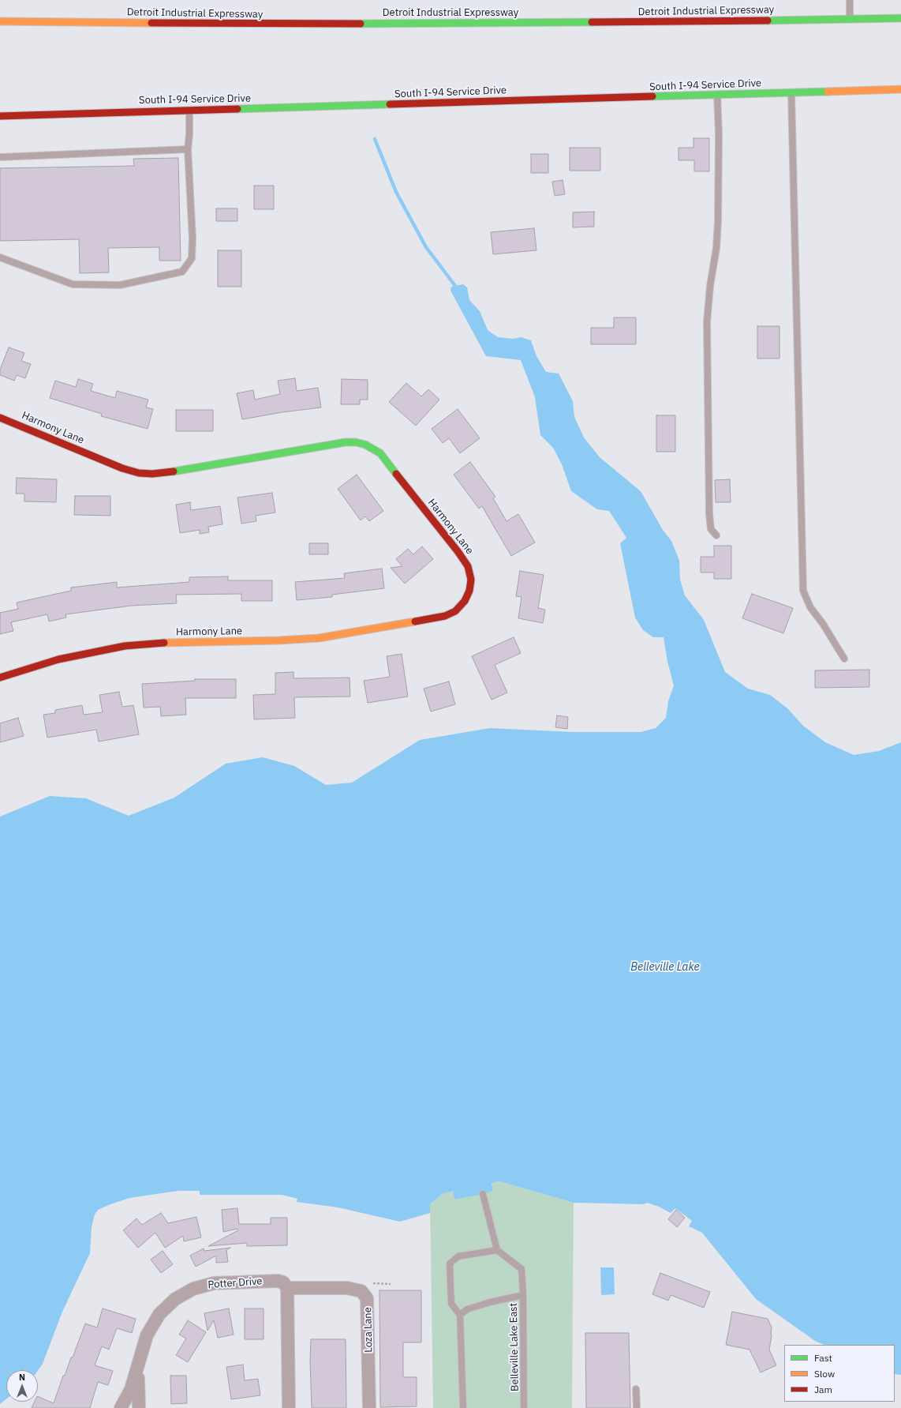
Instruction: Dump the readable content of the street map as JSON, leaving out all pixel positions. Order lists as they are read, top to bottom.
{
  "streets": {
    "main road": ["Detroit Industrial Expressway", "South I-94 Service Drive", "Harmony Lane"],
    "street": ["Potter Drive", "Loza Lane"],
    "lane": ["Belleville Lake East"]
  },
  "crossings": [
    ["Potter Drive", "Loza Lane"]
  ],
  "water": ["Belleville Lake"],
  "legend": ["Fast", "Slow", "Jam"],
  "north": "top"
}
